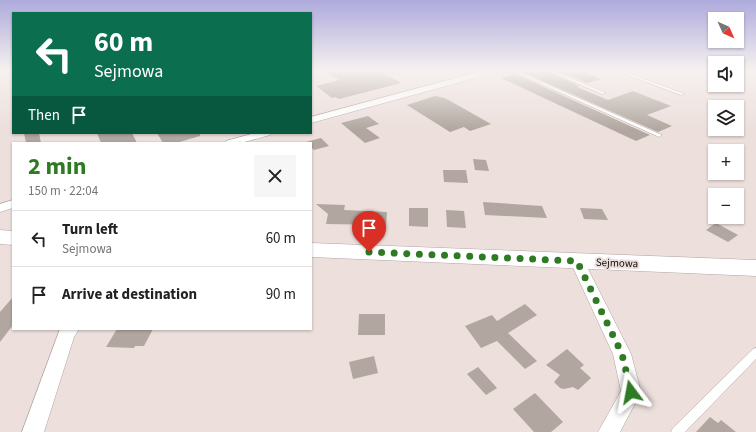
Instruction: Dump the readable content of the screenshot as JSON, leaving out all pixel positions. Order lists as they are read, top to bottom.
{
  "streets": {
    "main road": ["Sejmowa"]
  },
  "north": "bottom right",
  "page": {
    "map_buttons": ["+", "−"],
    "turn": ["60 m", "Sejmowa"],
    "then": "Then",
    "heading": ["2 min", "150 m · 22:04"],
    "list": [
      {
        "name": "Turn left",
        "note": "Sejmowa",
        "value": "60 m"
      },
      {
        "name": "Arrive at destination",
        "value": "90 m"
      }
    ]
  }
}
